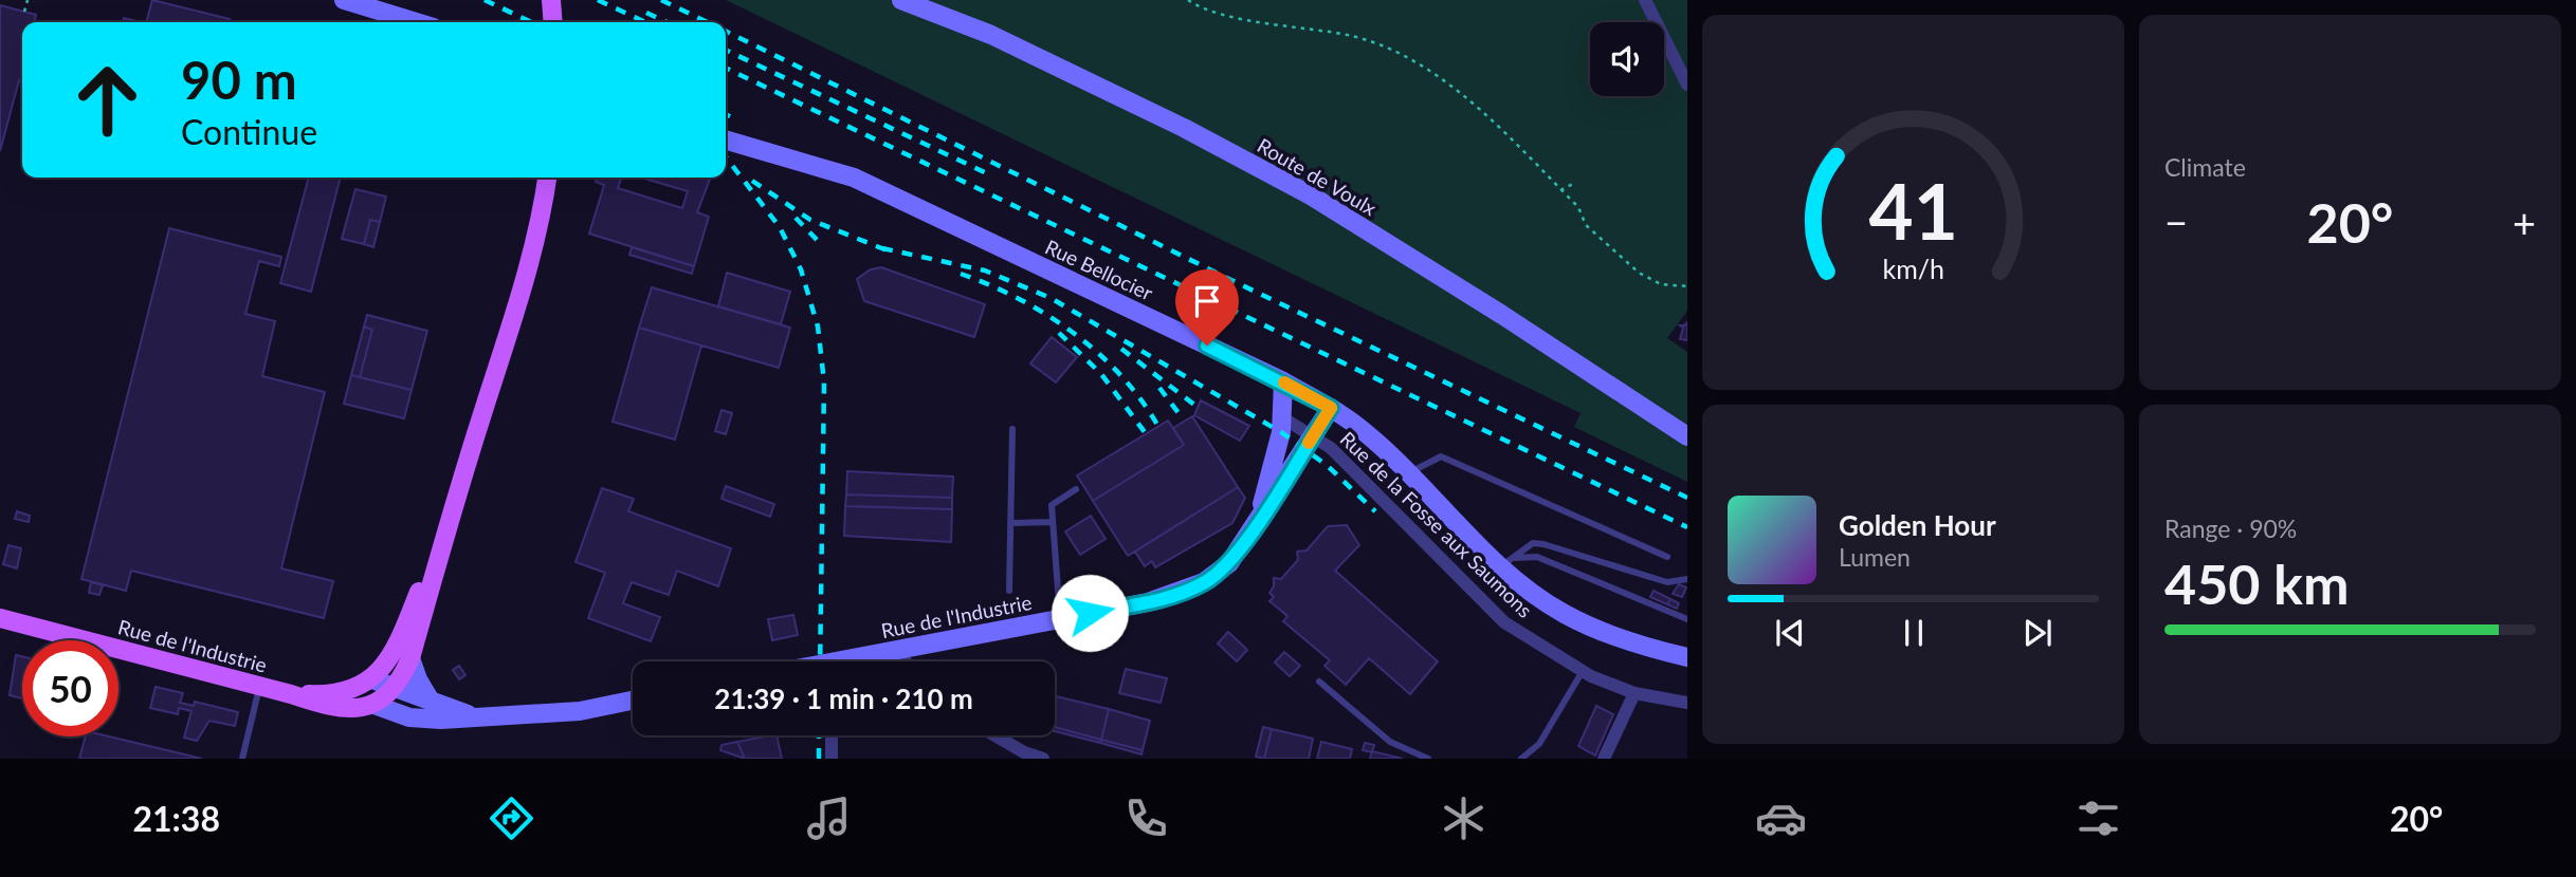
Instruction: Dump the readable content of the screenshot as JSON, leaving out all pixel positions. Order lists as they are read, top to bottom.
{
  "streets": {
    "main road": ["Route de Voulx", "Rue Bellocier", "Rue de l'Industrie"],
    "street": ["Rue de la Fosse aux Saumons"]
  },
  "crossings": [
    ["Rue Bellocier", "Rue de l'Industrie"],
    ["Rue de la Fosse aux Saumons", "Rue de l'Industrie"]
  ],
  "page": {
    "tile": [
      "Climate",
      ["Range · 90%", "450 km"]
    ],
    "turn": ["90 m", "Continue"],
    "heat": ["−", "20°", "+"],
    "song": ["Golden Hour", "Lumen"],
    "limit": "50",
    "trip": "21:39 · 1 min · 210 m",
    "tabs": ["21:38", "20°"],
    "gauge": ["41", "km/h"]
  }
}
